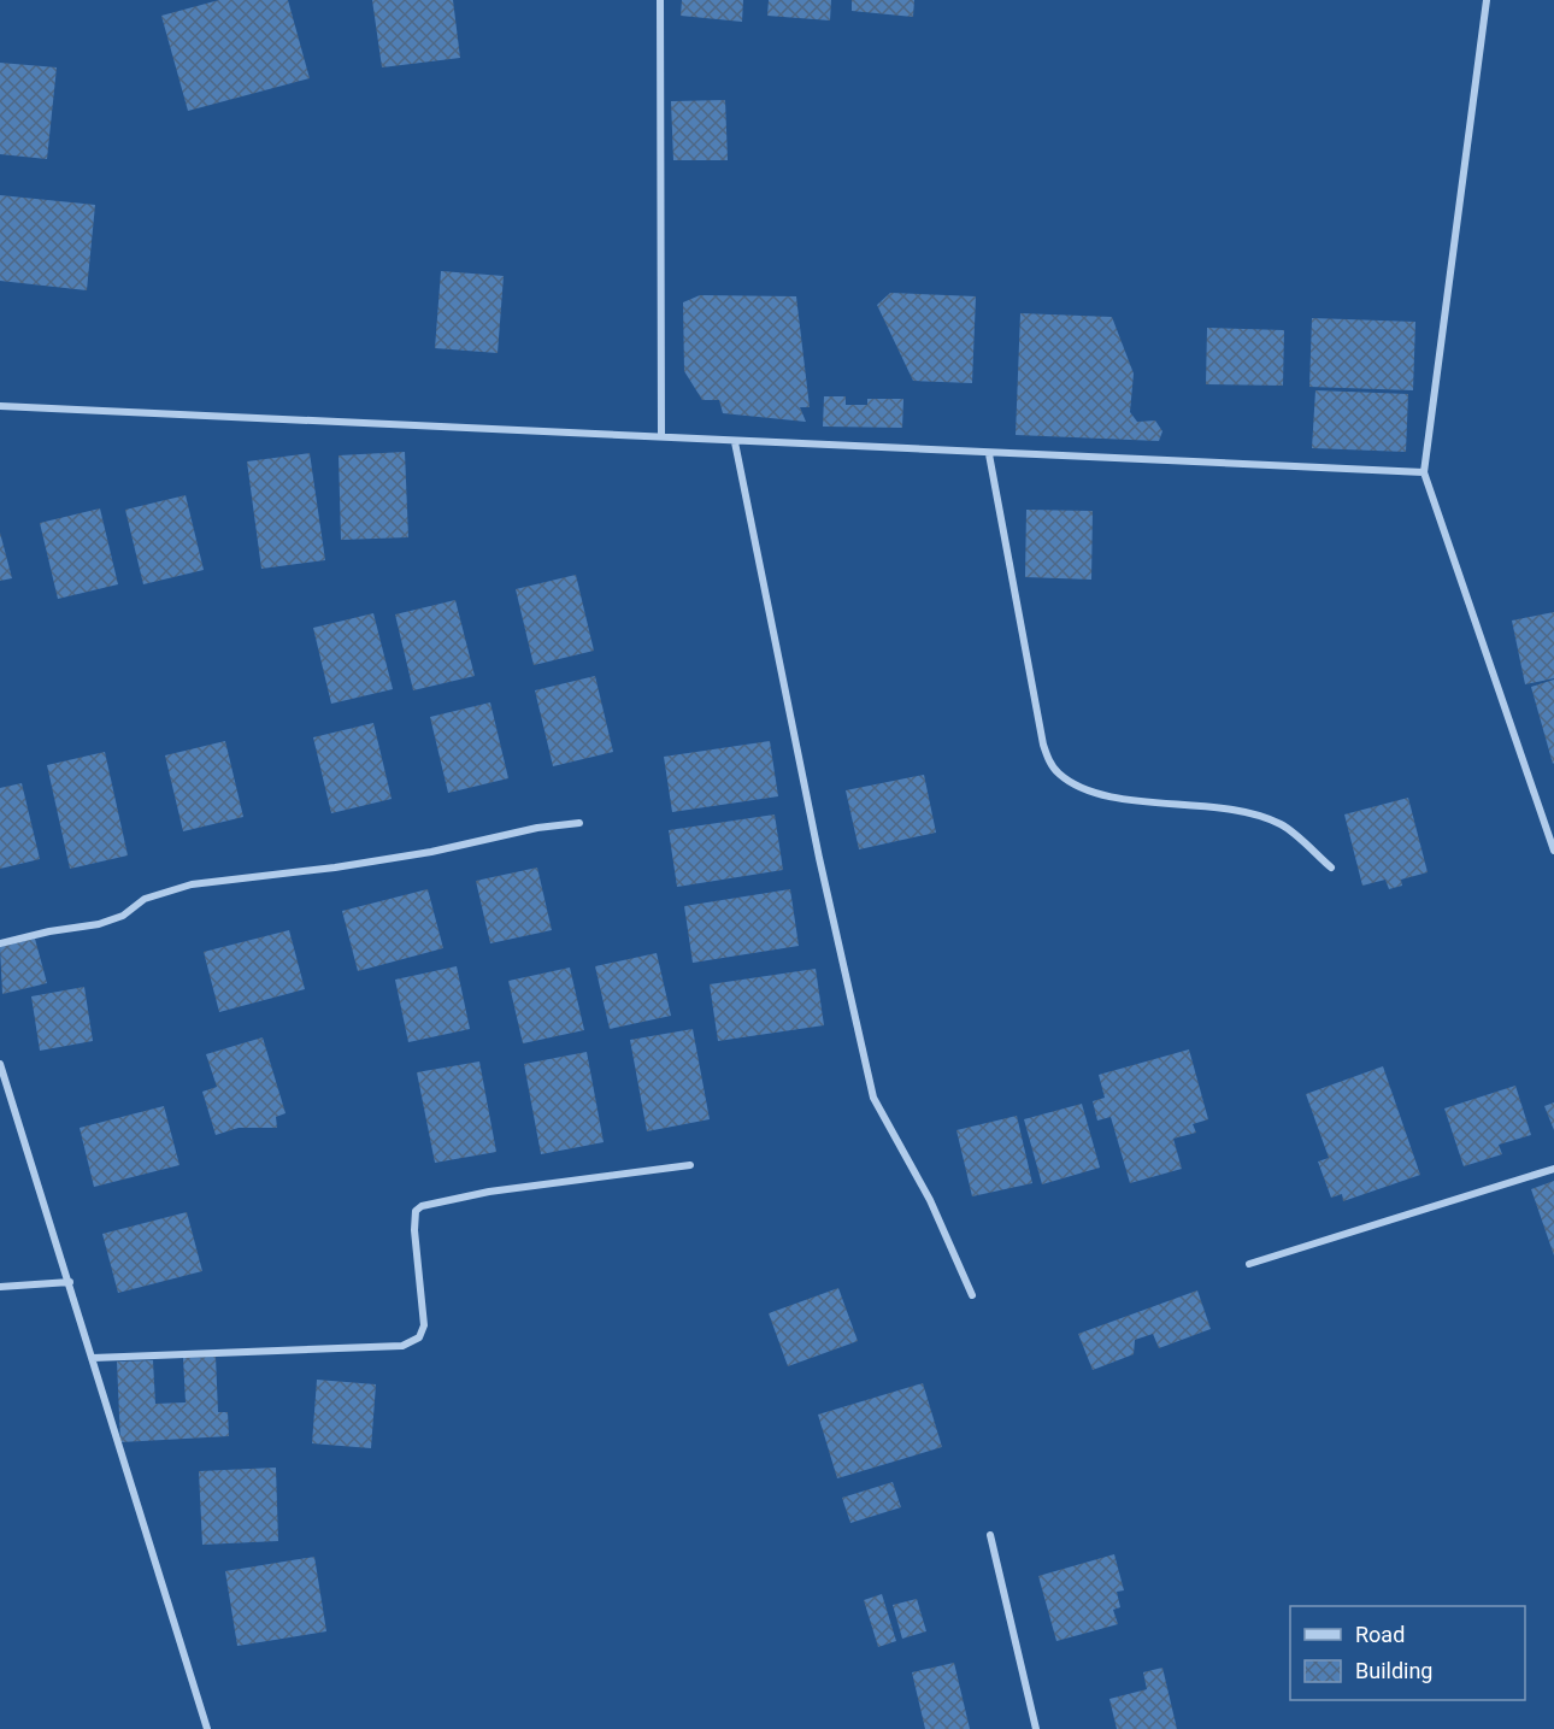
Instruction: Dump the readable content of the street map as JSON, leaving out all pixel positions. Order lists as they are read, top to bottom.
{
  "legend": ["Road", "Building"]
}
